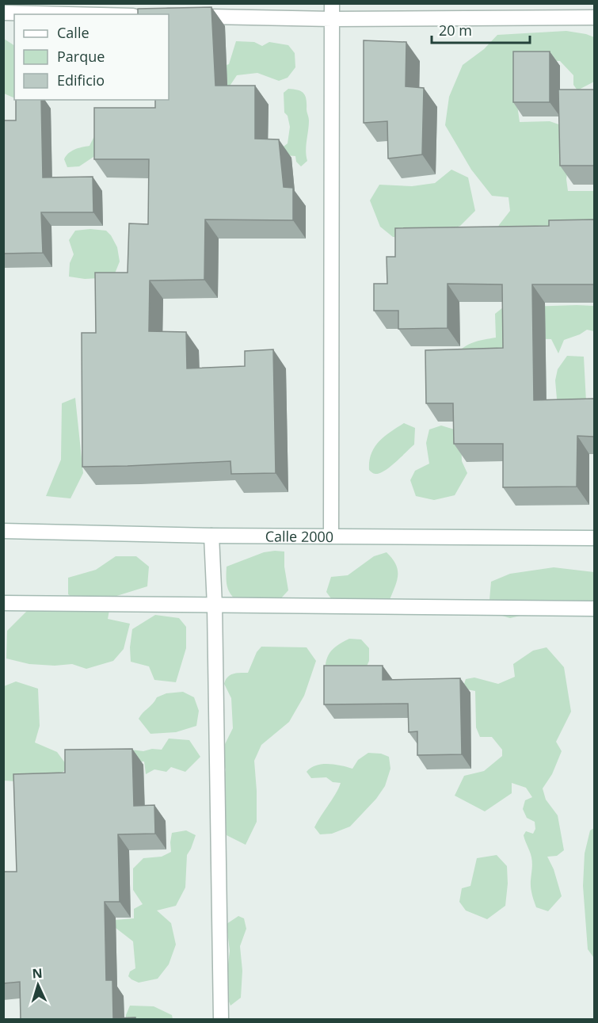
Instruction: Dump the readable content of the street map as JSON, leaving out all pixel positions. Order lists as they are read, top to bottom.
{
  "streets": {
    "street": ["Calle 2000"]
  },
  "legend": ["Calle", "Parque", "Edificio"],
  "scale_bar": "20 m",
  "north": "top"
}
